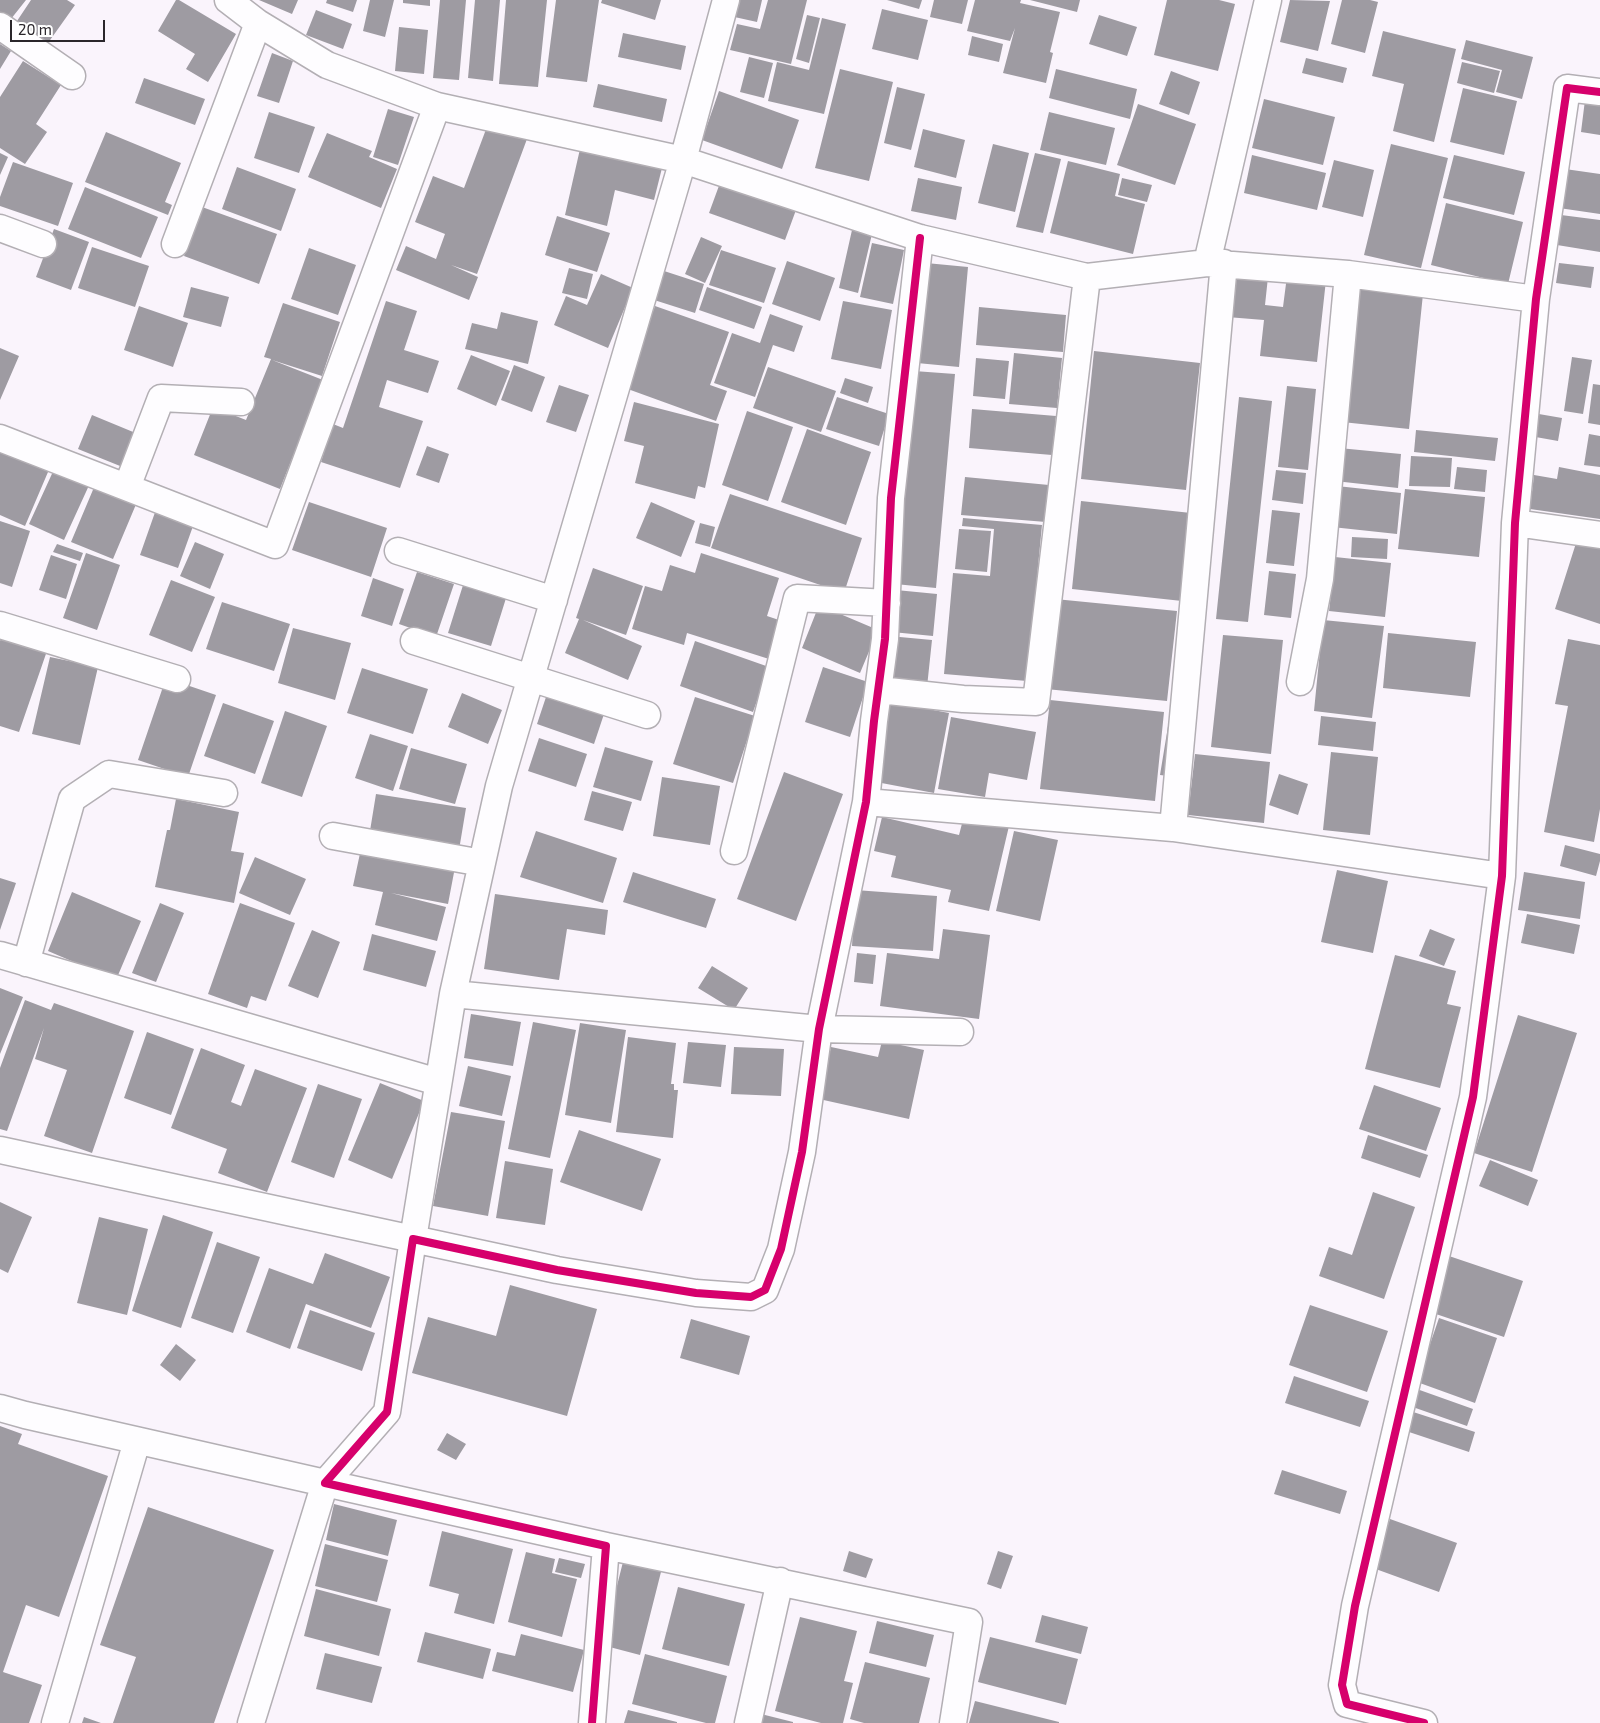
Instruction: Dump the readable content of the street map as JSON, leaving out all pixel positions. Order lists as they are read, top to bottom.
{
  "scale_bar": "20 m"
}
